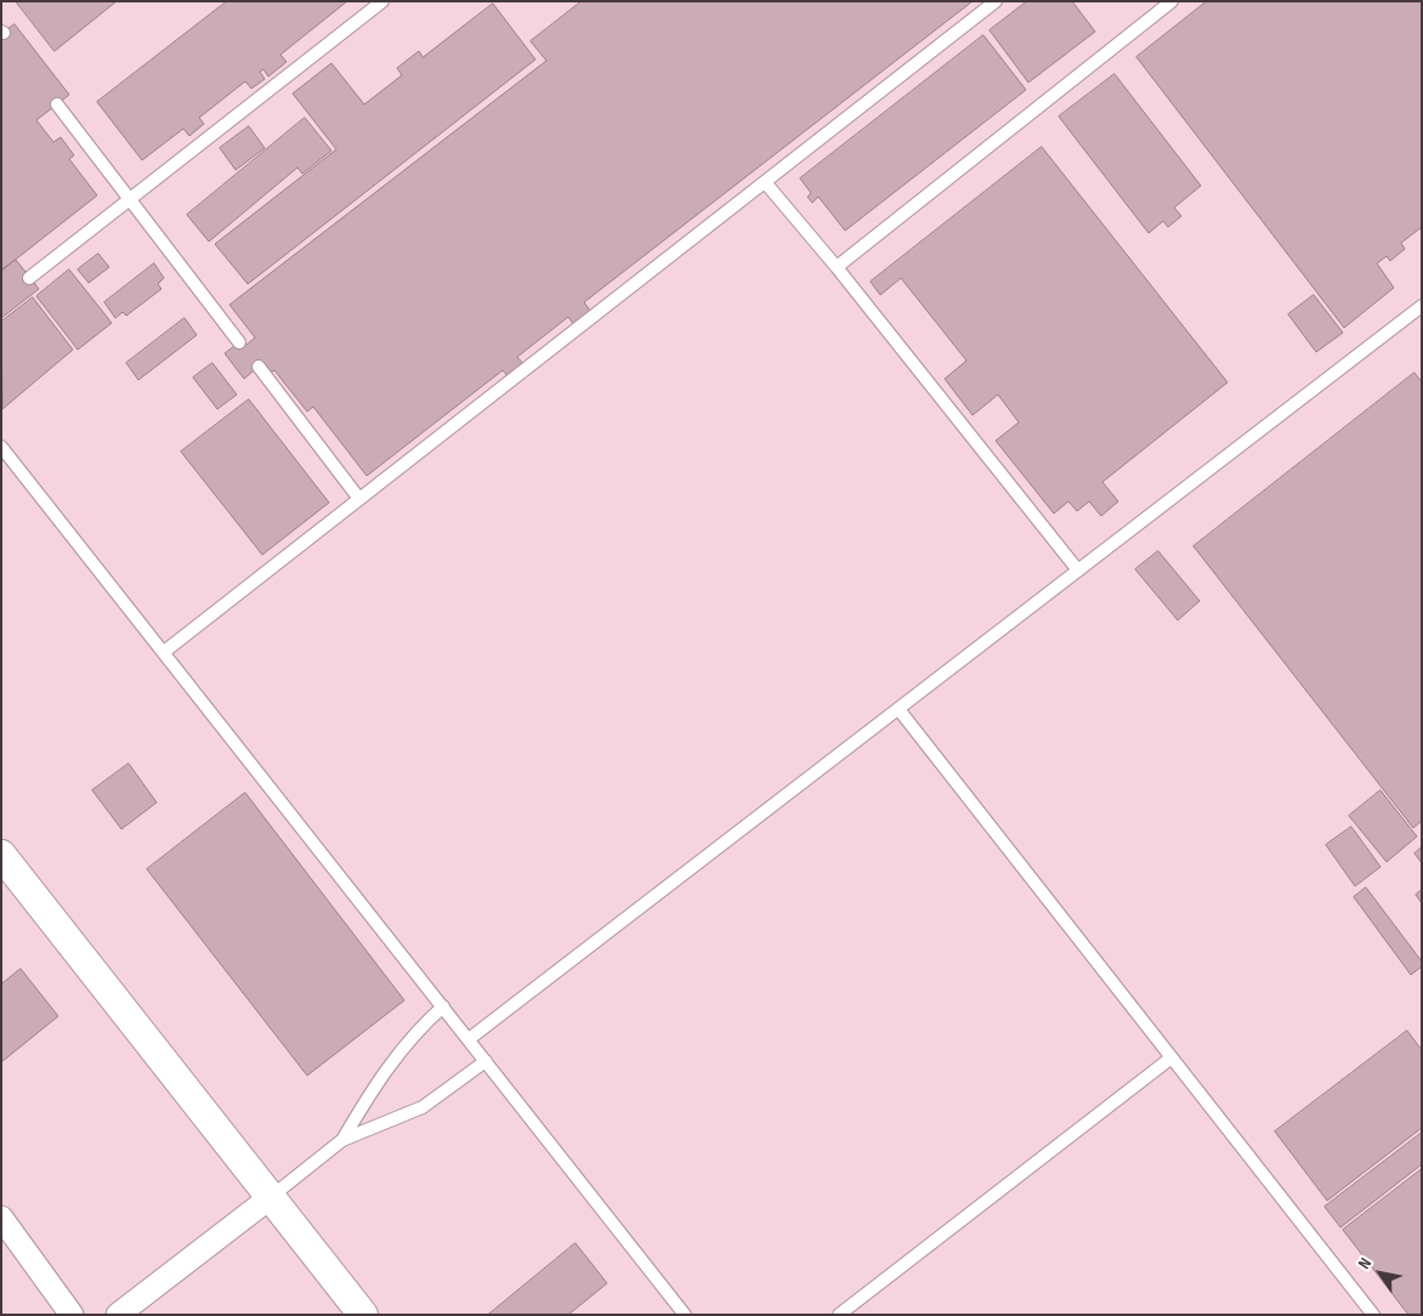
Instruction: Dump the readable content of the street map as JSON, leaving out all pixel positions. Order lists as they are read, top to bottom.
{
  "north": "top left"
}
